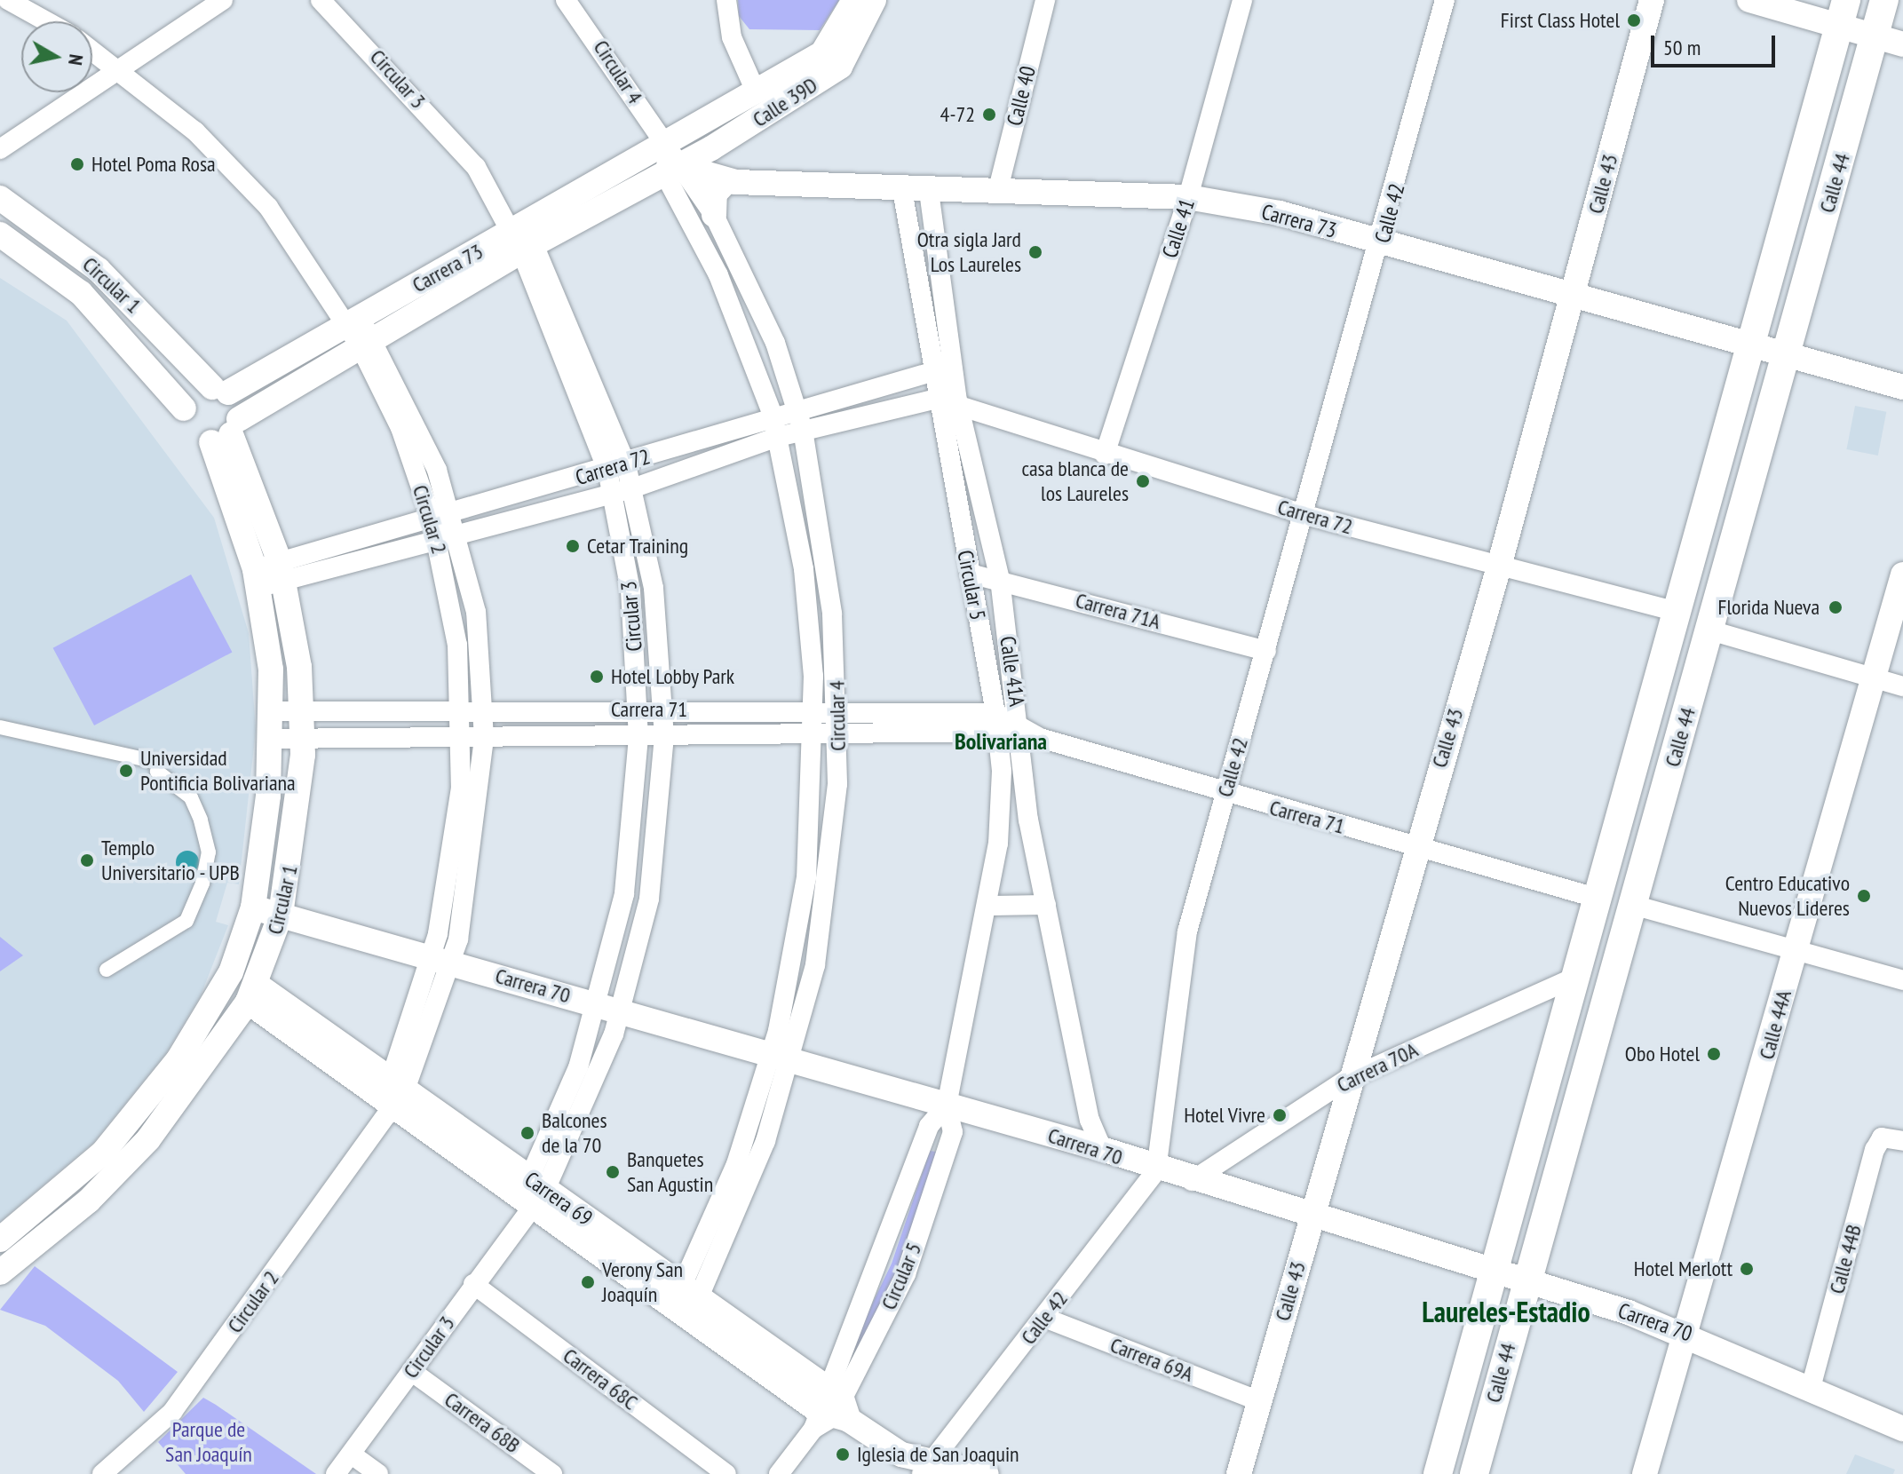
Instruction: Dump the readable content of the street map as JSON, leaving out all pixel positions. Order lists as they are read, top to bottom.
{
  "streets": {
    "main road": ["Calle 44"],
    "street": [
      "Circular 4",
      "Circular 3",
      "Calle 40",
      "Calle 39D",
      "Calle 43",
      "Calle 42",
      "Carrera 73",
      "Calle 41",
      "Circular 1",
      "Carrera 72",
      "Circular 2",
      "Circular 5",
      "Carrera 71A",
      "Calle 41A",
      "Carrera 71",
      "Carrera 70",
      "Calle 44A",
      "Carrera 70A",
      "Carrera 69",
      "Calle 44B",
      "Carrera 69A",
      "Carrera 68C",
      "Carrera 68B"
    ]
  },
  "crossings": [
    ["Circular 4", "Calle 39D"],
    ["Circular 4", "Carrera 73"],
    ["Circular 4", "Carrera 72"],
    ["Circular 4", "Carrera 71"],
    ["Circular 4", "Carrera 70"],
    ["Circular 4", "Carrera 69"],
    ["Circular 3", "Carrera 73"],
    ["Circular 3", "Carrera 72"],
    ["Circular 3", "Carrera 71"],
    ["Circular 3", "Carrera 70"],
    ["Circular 3", "Carrera 69"],
    ["Circular 3", "Carrera 68C"],
    ["Circular 3", "Carrera 68B"],
    ["Calle 40", "Carrera 73"],
    ["Calle 39D", "Carrera 73"],
    ["Calle 44", "Carrera 73"],
    ["Calle 44", "Carrera 72"],
    ["Calle 44", "Carrera 71"],
    ["Calle 44", "Carrera 70"],
    ["Calle 44", "Carrera 70A"],
    ["Calle 43", "Carrera 73"],
    ["Calle 43", "Carrera 72"],
    ["Calle 43", "Carrera 71"],
    ["Calle 43", "Carrera 70"],
    ["Calle 43", "Carrera 70A"],
    ["Calle 43", "Carrera 69A"],
    ["Calle 42", "Carrera 73"],
    ["Calle 42", "Carrera 72"],
    ["Calle 42", "Carrera 71A"],
    ["Calle 42", "Carrera 71"],
    ["Calle 42", "Carrera 70"],
    ["Calle 42", "Carrera 69"],
    ["Calle 42", "Carrera 69A"],
    ["Carrera 73", "Calle 41"],
    ["Carrera 73", "Circular 1"],
    ["Carrera 73", "Circular 2"],
    ["Carrera 73", "Circular 5"],
    ["Carrera 73", "Calle 41A"],
    ["Calle 41", "Carrera 72"],
    ["Circular 1", "Carrera 72"],
    ["Circular 1", "Carrera 71"],
    ["Circular 1", "Carrera 70"],
    ["Circular 1", "Carrera 69"],
    ["Carrera 72", "Circular 2"],
    ["Carrera 72", "Circular 5"],
    ["Carrera 72", "Calle 41A"],
    ["Circular 2", "Carrera 71"],
    ["Circular 2", "Carrera 70"],
    ["Circular 2", "Carrera 69"],
    ["Circular 5", "Carrera 71A"],
    ["Circular 5", "Carrera 71"],
    ["Circular 5", "Carrera 70"],
    ["Circular 5", "Carrera 69"],
    ["Carrera 71A", "Calle 41A"],
    ["Calle 41A", "Carrera 71"],
    ["Calle 41A", "Carrera 70"],
    ["Carrera 70", "Calle 44A"],
    ["Carrera 70", "Carrera 70A"],
    ["Carrera 70", "Calle 44B"]
  ],
  "districts": ["Bolivariana", "Laureles-Estadio"],
  "parks": ["Parque de San Joaquín"],
  "places": [
    "First Class Hotel",
    "4-72",
    "Hotel Poma Rosa",
    "Otra sigla Jard Los Laureles",
    "casa blanca de los Laureles",
    "Cetar Training",
    "Florida Nueva",
    "Hotel Lobby Park",
    "Universidad Pontificia Bolivariana",
    "Templo Universitario - UPB",
    "Centro Educativo Nuevos Lideres",
    "Obo Hotel",
    "Hotel Vivre",
    "Balcones de la 70",
    "Banquetes San Agustin",
    "Hotel Merlott",
    "Verony San Joaquín",
    "Iglesia de San Joaquin"
  ],
  "scale_bar": "50 m",
  "north": "right"
}
